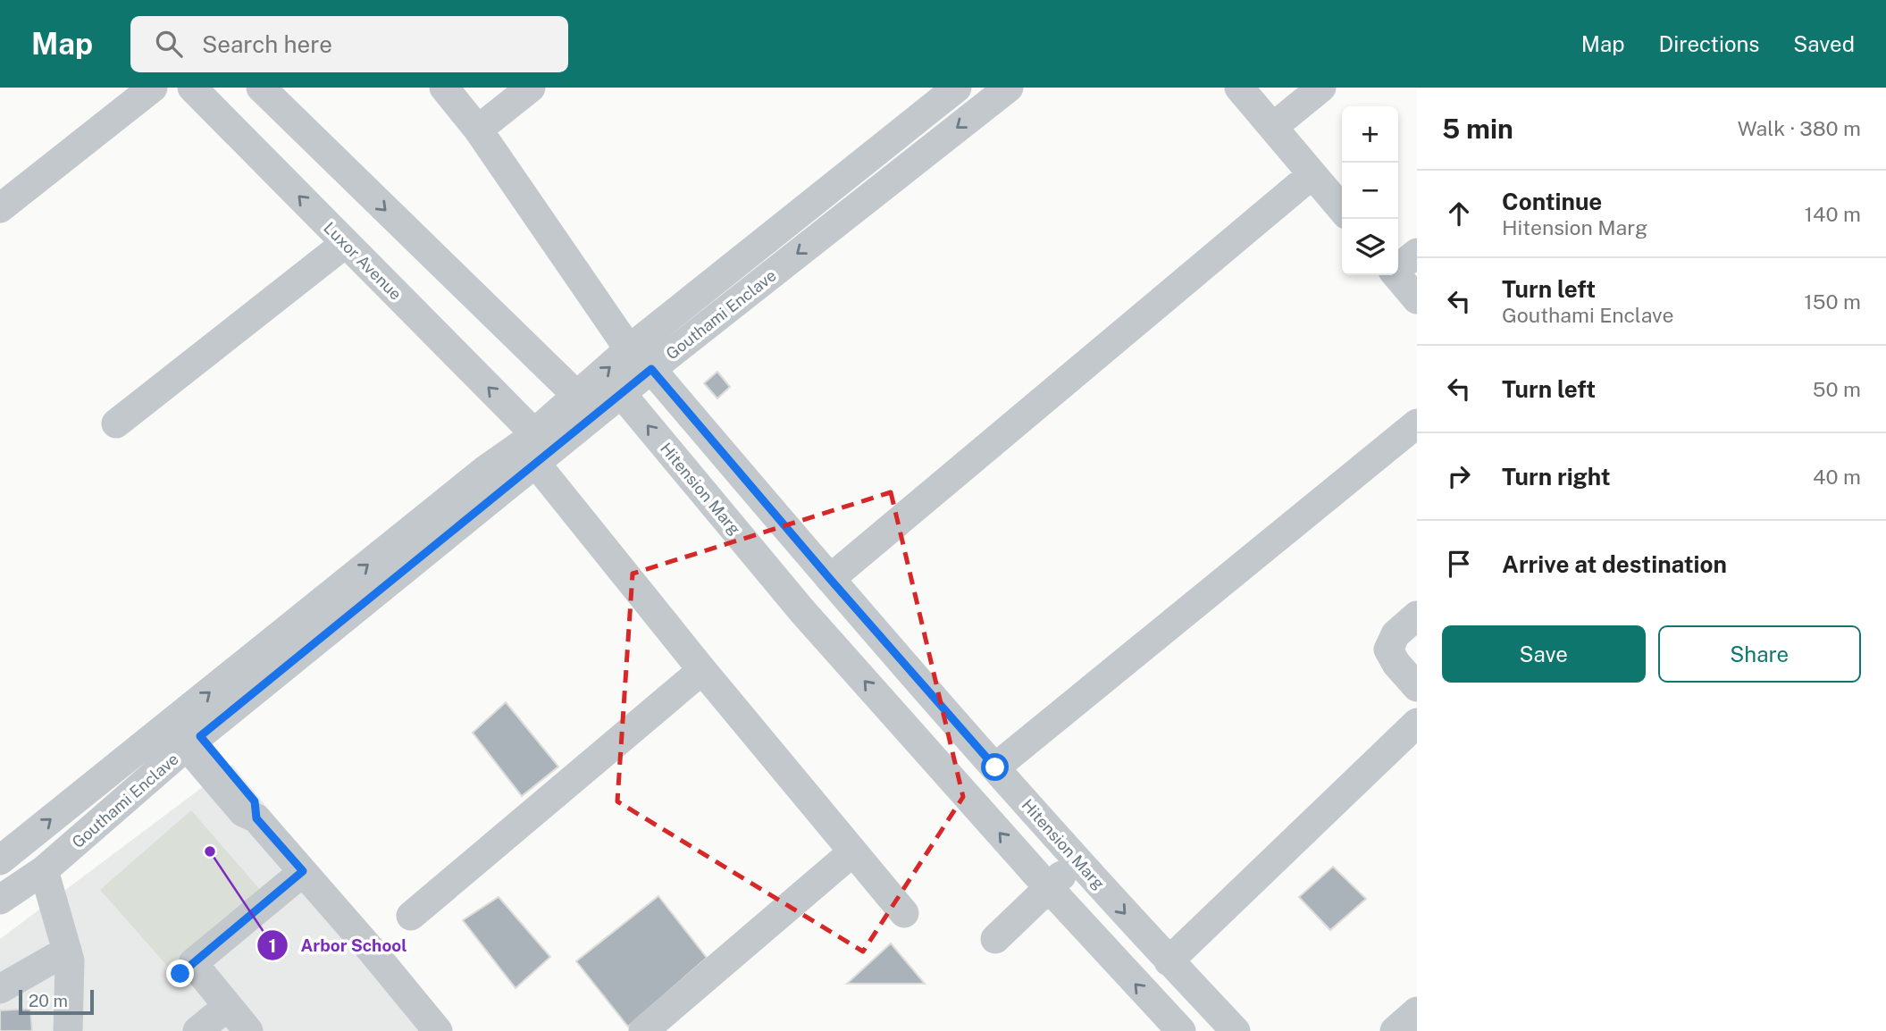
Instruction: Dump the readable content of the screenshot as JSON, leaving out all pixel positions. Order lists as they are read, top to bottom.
{
  "streets": {
    "street": ["Luxor Avenue", "Gouthami Enclave", "Hitension Marg"]
  },
  "crossings": [
    ["Luxor Avenue", "Gouthami Enclave"],
    ["Gouthami Enclave", "Hitension Marg"]
  ],
  "places": ["Arbor School"],
  "scale_bar": "20 m",
  "page": {
    "header": "Map",
    "search": "Search here",
    "nav": ["Map", "Directions", "Saved"],
    "heading": ["5 min", "Walk · 380 m"],
    "map_buttons": ["+", "−"],
    "list": [
      ["Continue", "Hitension Marg", "140 m"],
      ["Turn left", "Gouthami Enclave", "150 m"],
      ["Turn left", "50 m"],
      ["Turn right", "40 m"],
      "Arrive at destination"
    ],
    "buttons": ["Save", "Share"],
    "scale": "20 m"
  }
}
